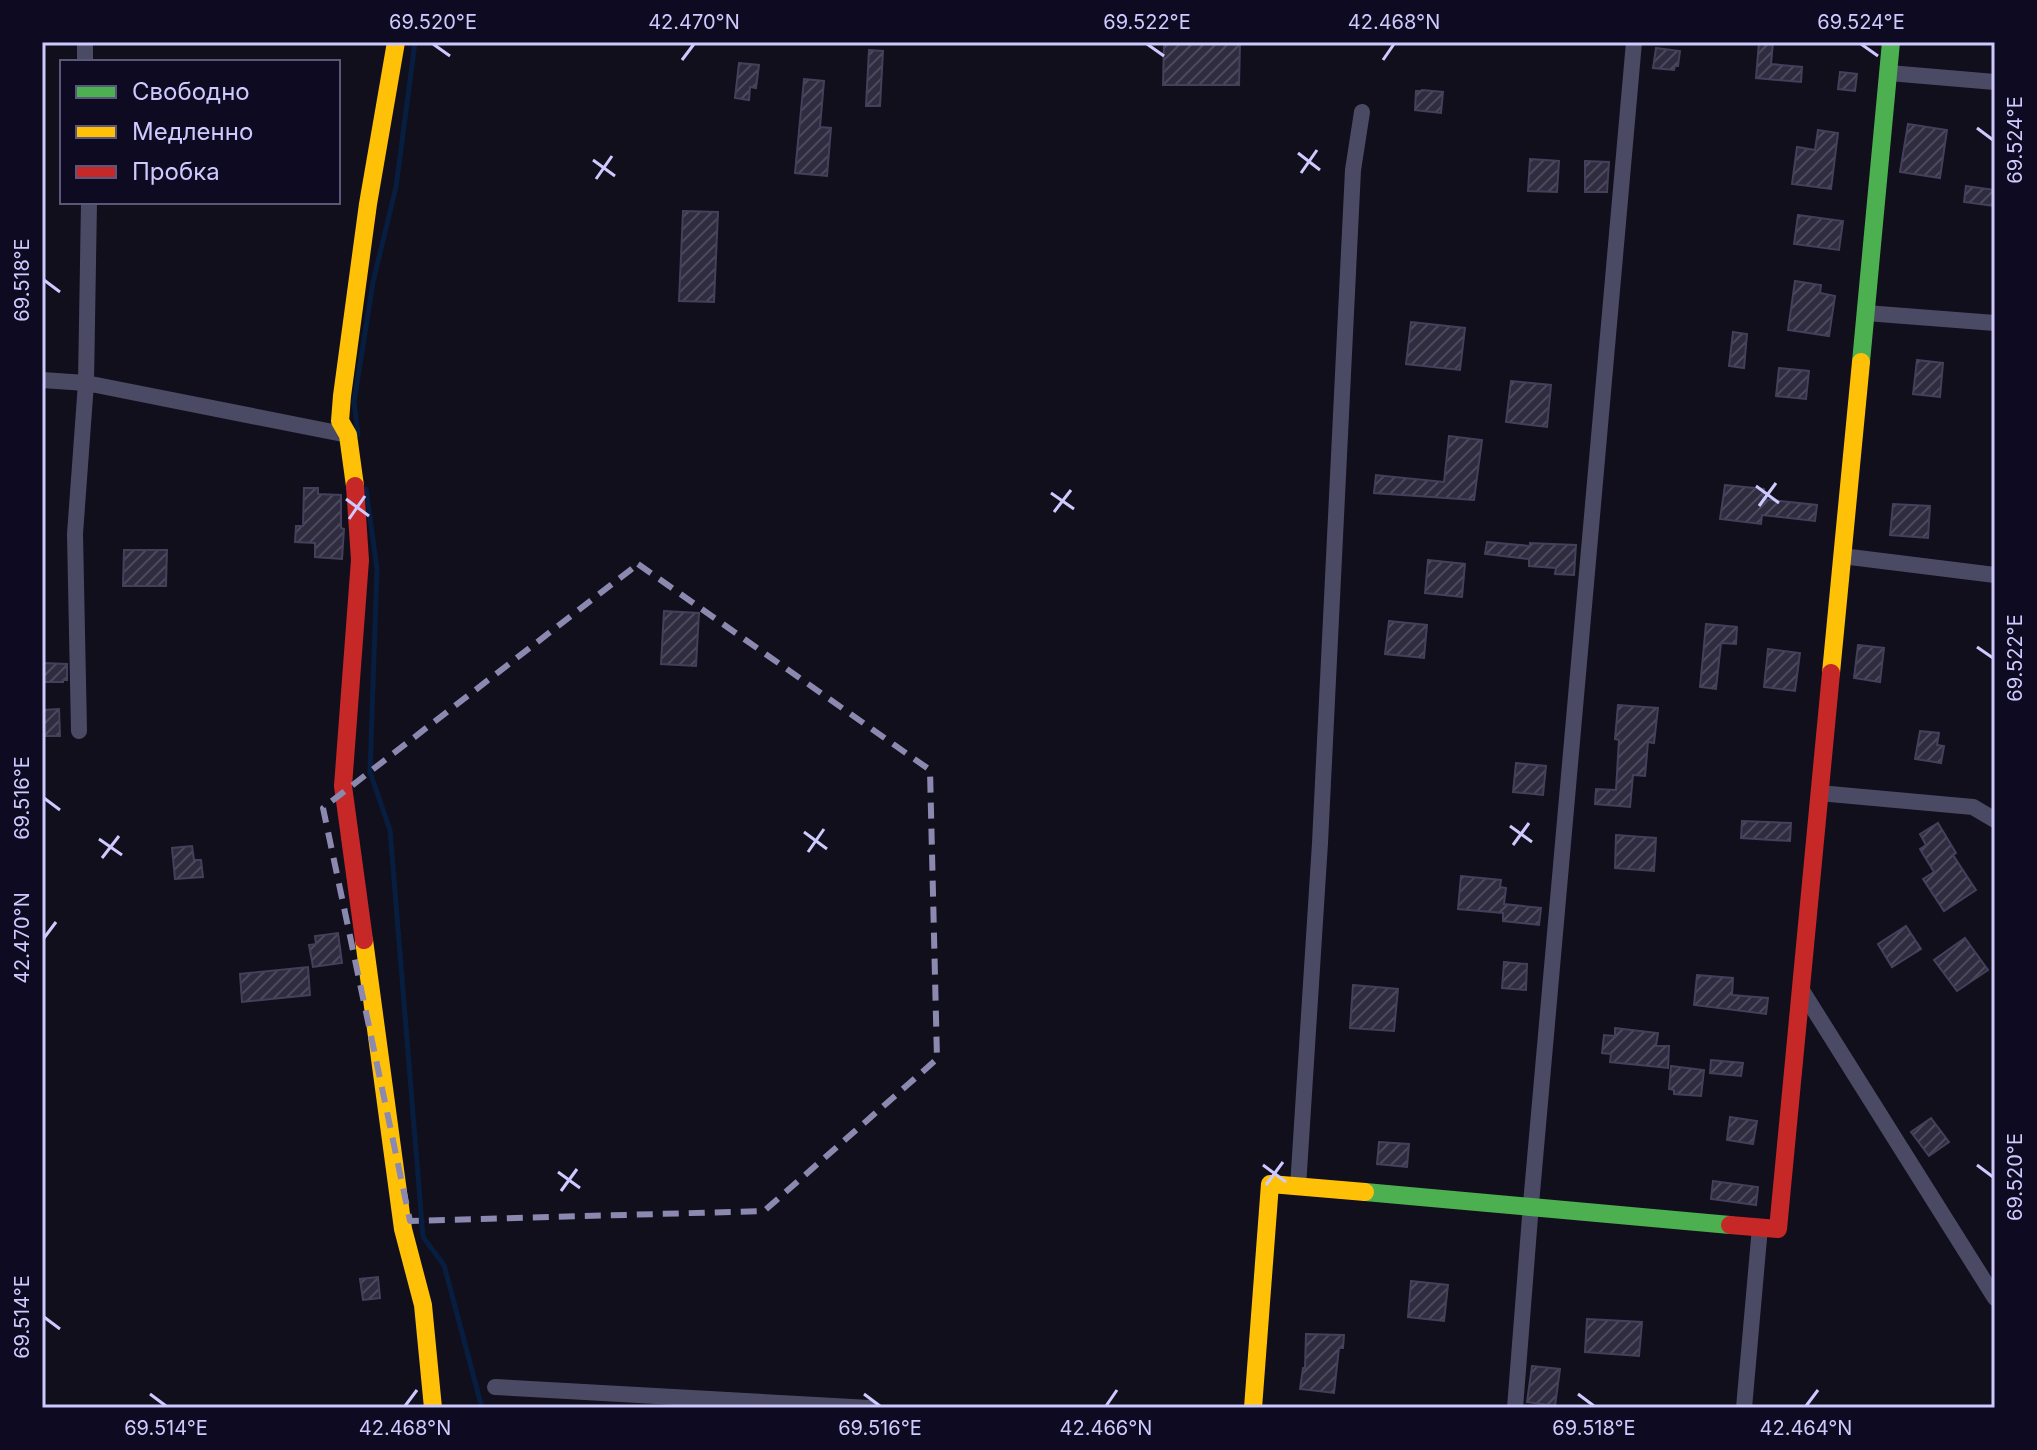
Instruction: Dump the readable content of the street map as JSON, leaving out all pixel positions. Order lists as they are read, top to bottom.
{
  "legend": ["Свободно", "Медленно", "Пробка"],
  "coordinates": [
    "69.520°E",
    "42.470°N",
    "69.522°E",
    "42.468°N",
    "69.524°E",
    "69.518°E",
    "69.516°E",
    "69.514°E",
    "42.466°N",
    "42.464°N"
  ]
}
